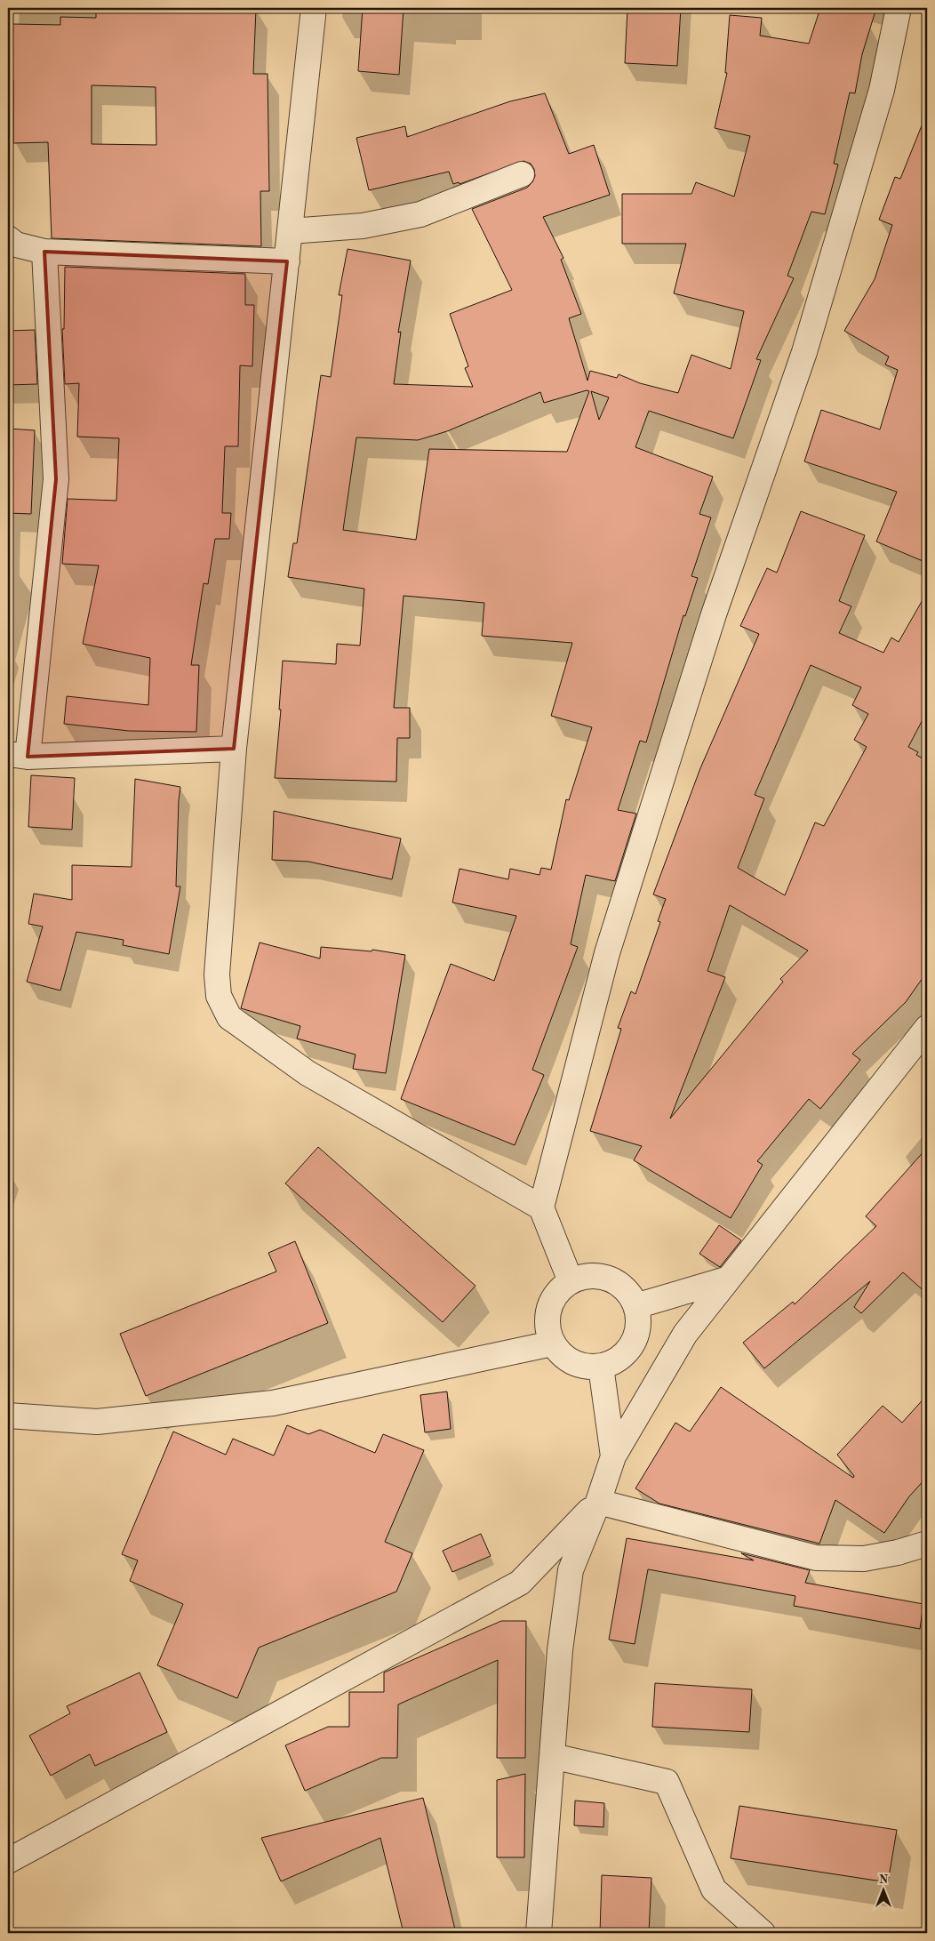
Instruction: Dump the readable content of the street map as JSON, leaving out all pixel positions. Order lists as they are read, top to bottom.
{
  "north": "top"
}
